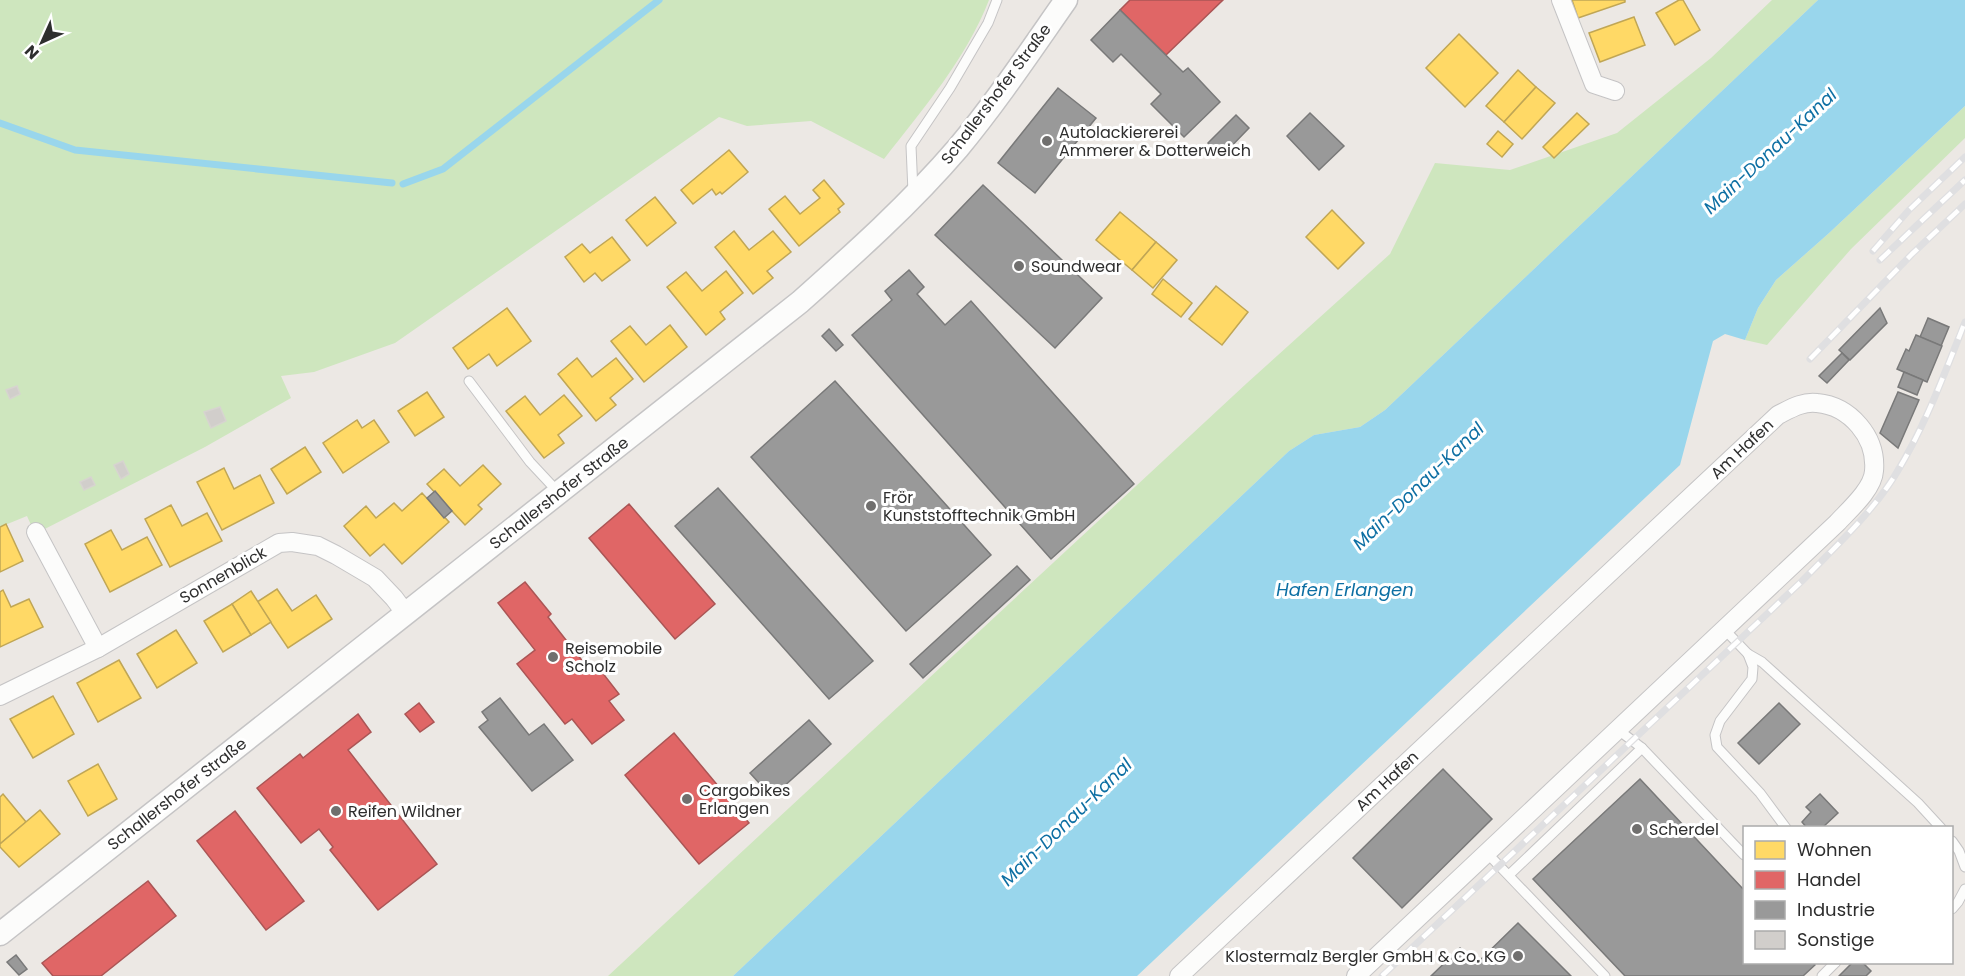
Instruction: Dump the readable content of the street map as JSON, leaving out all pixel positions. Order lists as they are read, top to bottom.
{
  "streets": {
    "street": ["Schallershofer Straße", "Am Hafen", "Sonnenblick"]
  },
  "crossings": [
    ["Schallershofer Straße", "Sonnenblick"]
  ],
  "water": ["Main-Donau-Kanal", "Hafen Erlangen"],
  "places": [
    "Autolackiererei Ammerer & Dotterweich",
    "Soundwear",
    "Frör Kunststofftechnik GmbH",
    "Reisemobile Scholz",
    "Cargobikes Erlangen",
    "Reifen Wildner",
    "Scherdel",
    "Klostermalz Bergler GmbH & Co. KG"
  ],
  "legend": [
    "Wohnen",
    "Handel",
    "Industrie",
    "Sonstige"
  ],
  "north": "bottom left"
}
